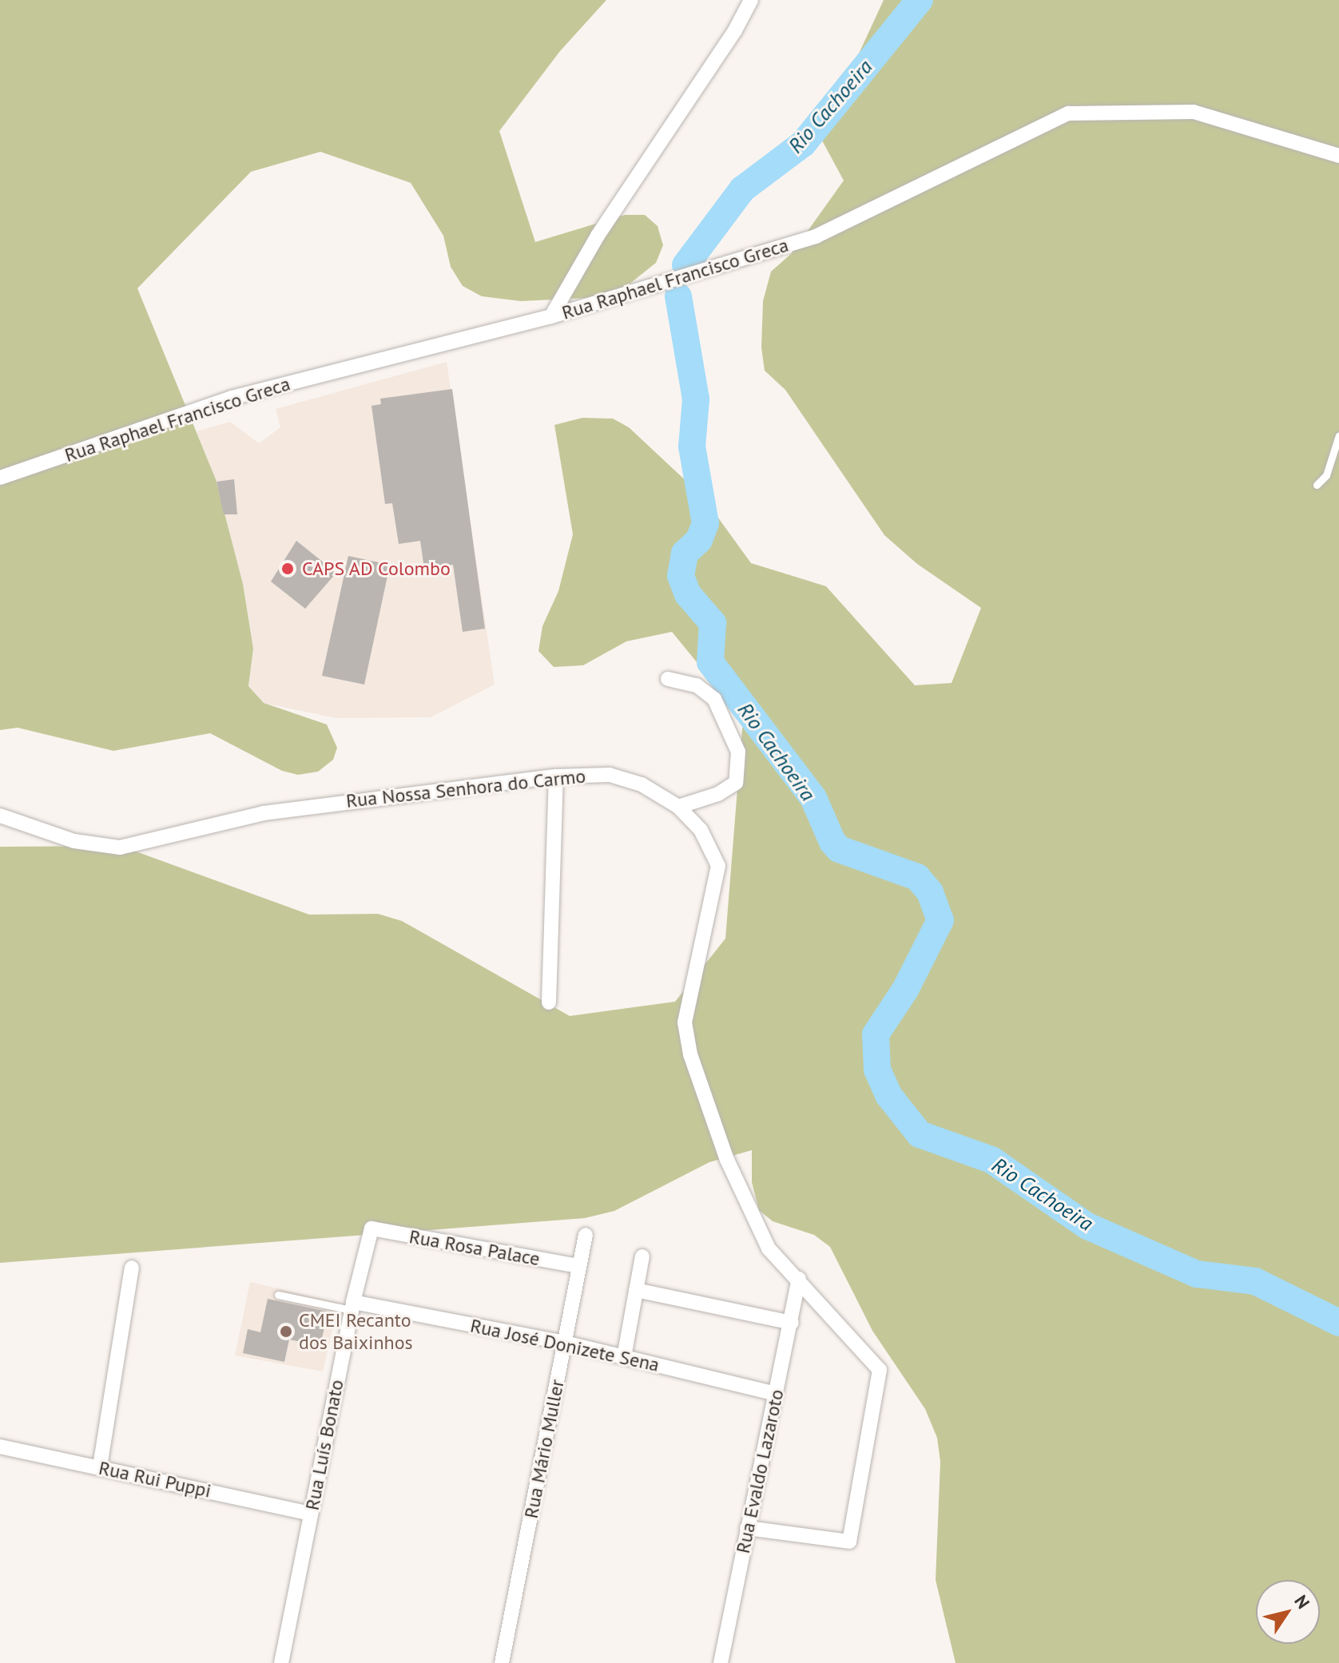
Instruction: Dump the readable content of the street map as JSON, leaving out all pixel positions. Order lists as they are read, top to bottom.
{
  "streets": {
    "street": [
      "Rua Raphael Francisco Greca",
      "Rua Nossa Senhora do Carmo",
      "Rua Rosa Palace",
      "Rua José Donizete Sena",
      "Rua Luís Bonato",
      "Rua Mário Muller",
      "Rua Evaldo Lazaroto",
      "Rua Rui Puppi"
    ]
  },
  "crossings": [
    ["Rua Nossa Senhora do Carmo", "Rua Evaldo Lazaroto"],
    ["Rua Rosa Palace", "Rua Luís Bonato"],
    ["Rua Rosa Palace", "Rua Mário Muller"],
    ["Rua José Donizete Sena", "Rua Luís Bonato"],
    ["Rua José Donizete Sena", "Rua Mário Muller"],
    ["Rua José Donizete Sena", "Rua Evaldo Lazaroto"],
    ["Rua Luís Bonato", "Rua Rui Puppi"]
  ],
  "water": ["Rio Cachoeira"],
  "places": ["CAPS AD Colombo", "CMEI Recanto dos Baixinhos"],
  "north": "top right"
}
